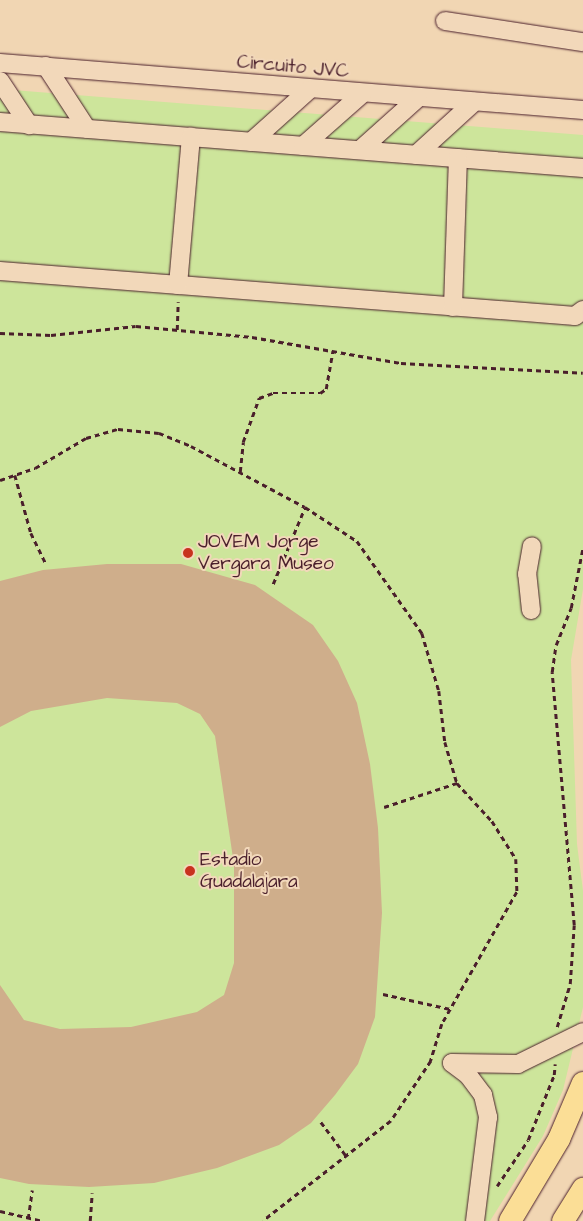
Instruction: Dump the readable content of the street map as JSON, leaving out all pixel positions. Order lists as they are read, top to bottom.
{
  "streets": {
    "lane": ["Circuito JVC"]
  },
  "places": ["JOVEM Jorge Vergara Museo", "Estadio Guadalajara"]
}
